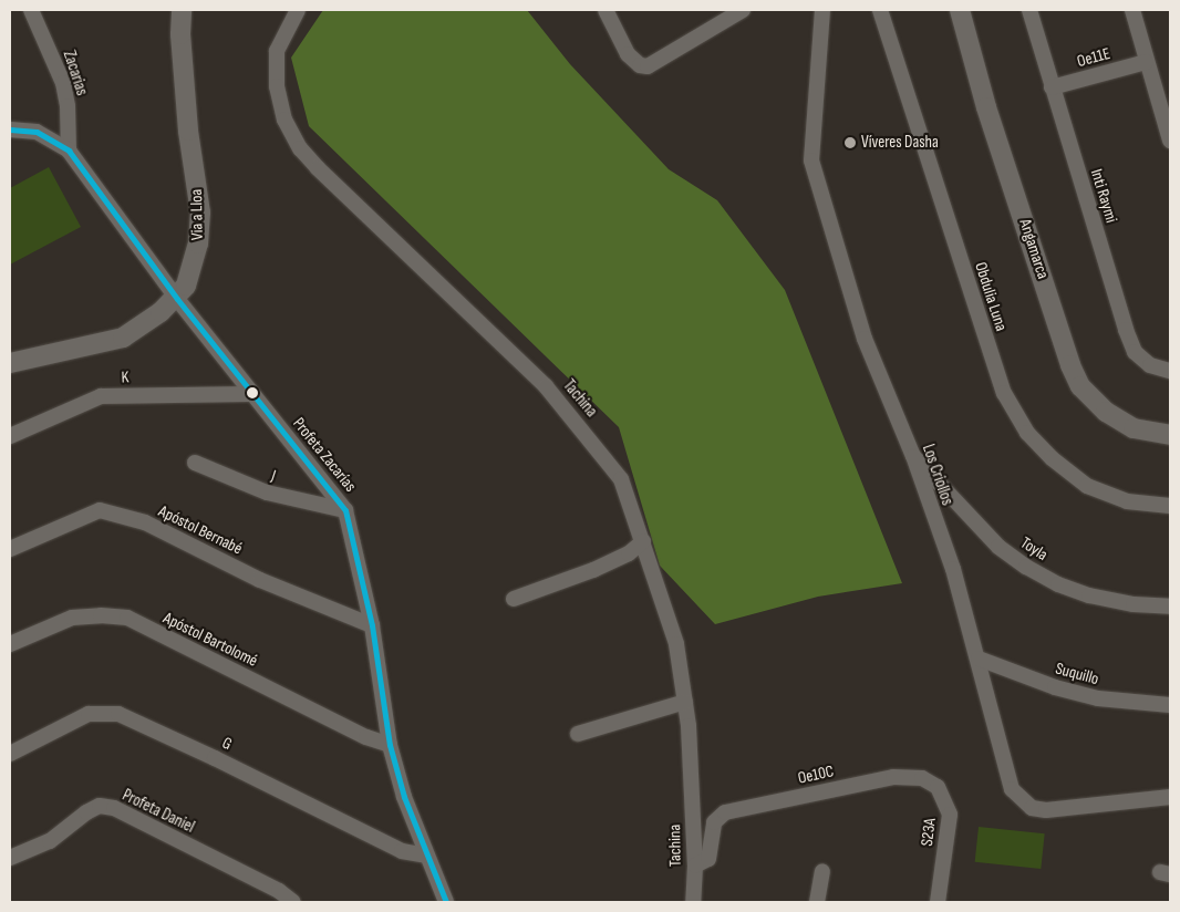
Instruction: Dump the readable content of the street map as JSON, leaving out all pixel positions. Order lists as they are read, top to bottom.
{
  "streets": {
    "street": [
      "Oe11E",
      "Zacarias",
      "Inti Raymi",
      "Via a Lloa",
      "Angamarca",
      "Obdulia Luna",
      "K",
      "Tachina",
      "Profeta Zacarías",
      "Los Criollos",
      "J",
      "Apóstol Bernabé",
      "Toyla",
      "Apóstol Bartolomé",
      "Suquillo",
      "G",
      "Oe10C",
      "Profeta Daniel",
      "S23A"
    ]
  },
  "crossings": [
    ["Oe11E", "Inti Raymi"],
    ["Zacarias", "Profeta Zacarías"],
    ["Via a Lloa", "Profeta Zacarías"],
    ["K", "Profeta Zacarías"],
    ["Tachina", "Oe10C"],
    ["Profeta Zacarías", "J"],
    ["Profeta Zacarías", "Apóstol Bernabé"],
    ["Profeta Zacarías", "Apóstol Bartolomé"],
    ["Profeta Zacarías", "G"],
    ["Los Criollos", "Toyla"],
    ["Los Criollos", "Suquillo"],
    ["Oe10C", "S23A"]
  ],
  "places": ["Víveres Dasha"]
}
